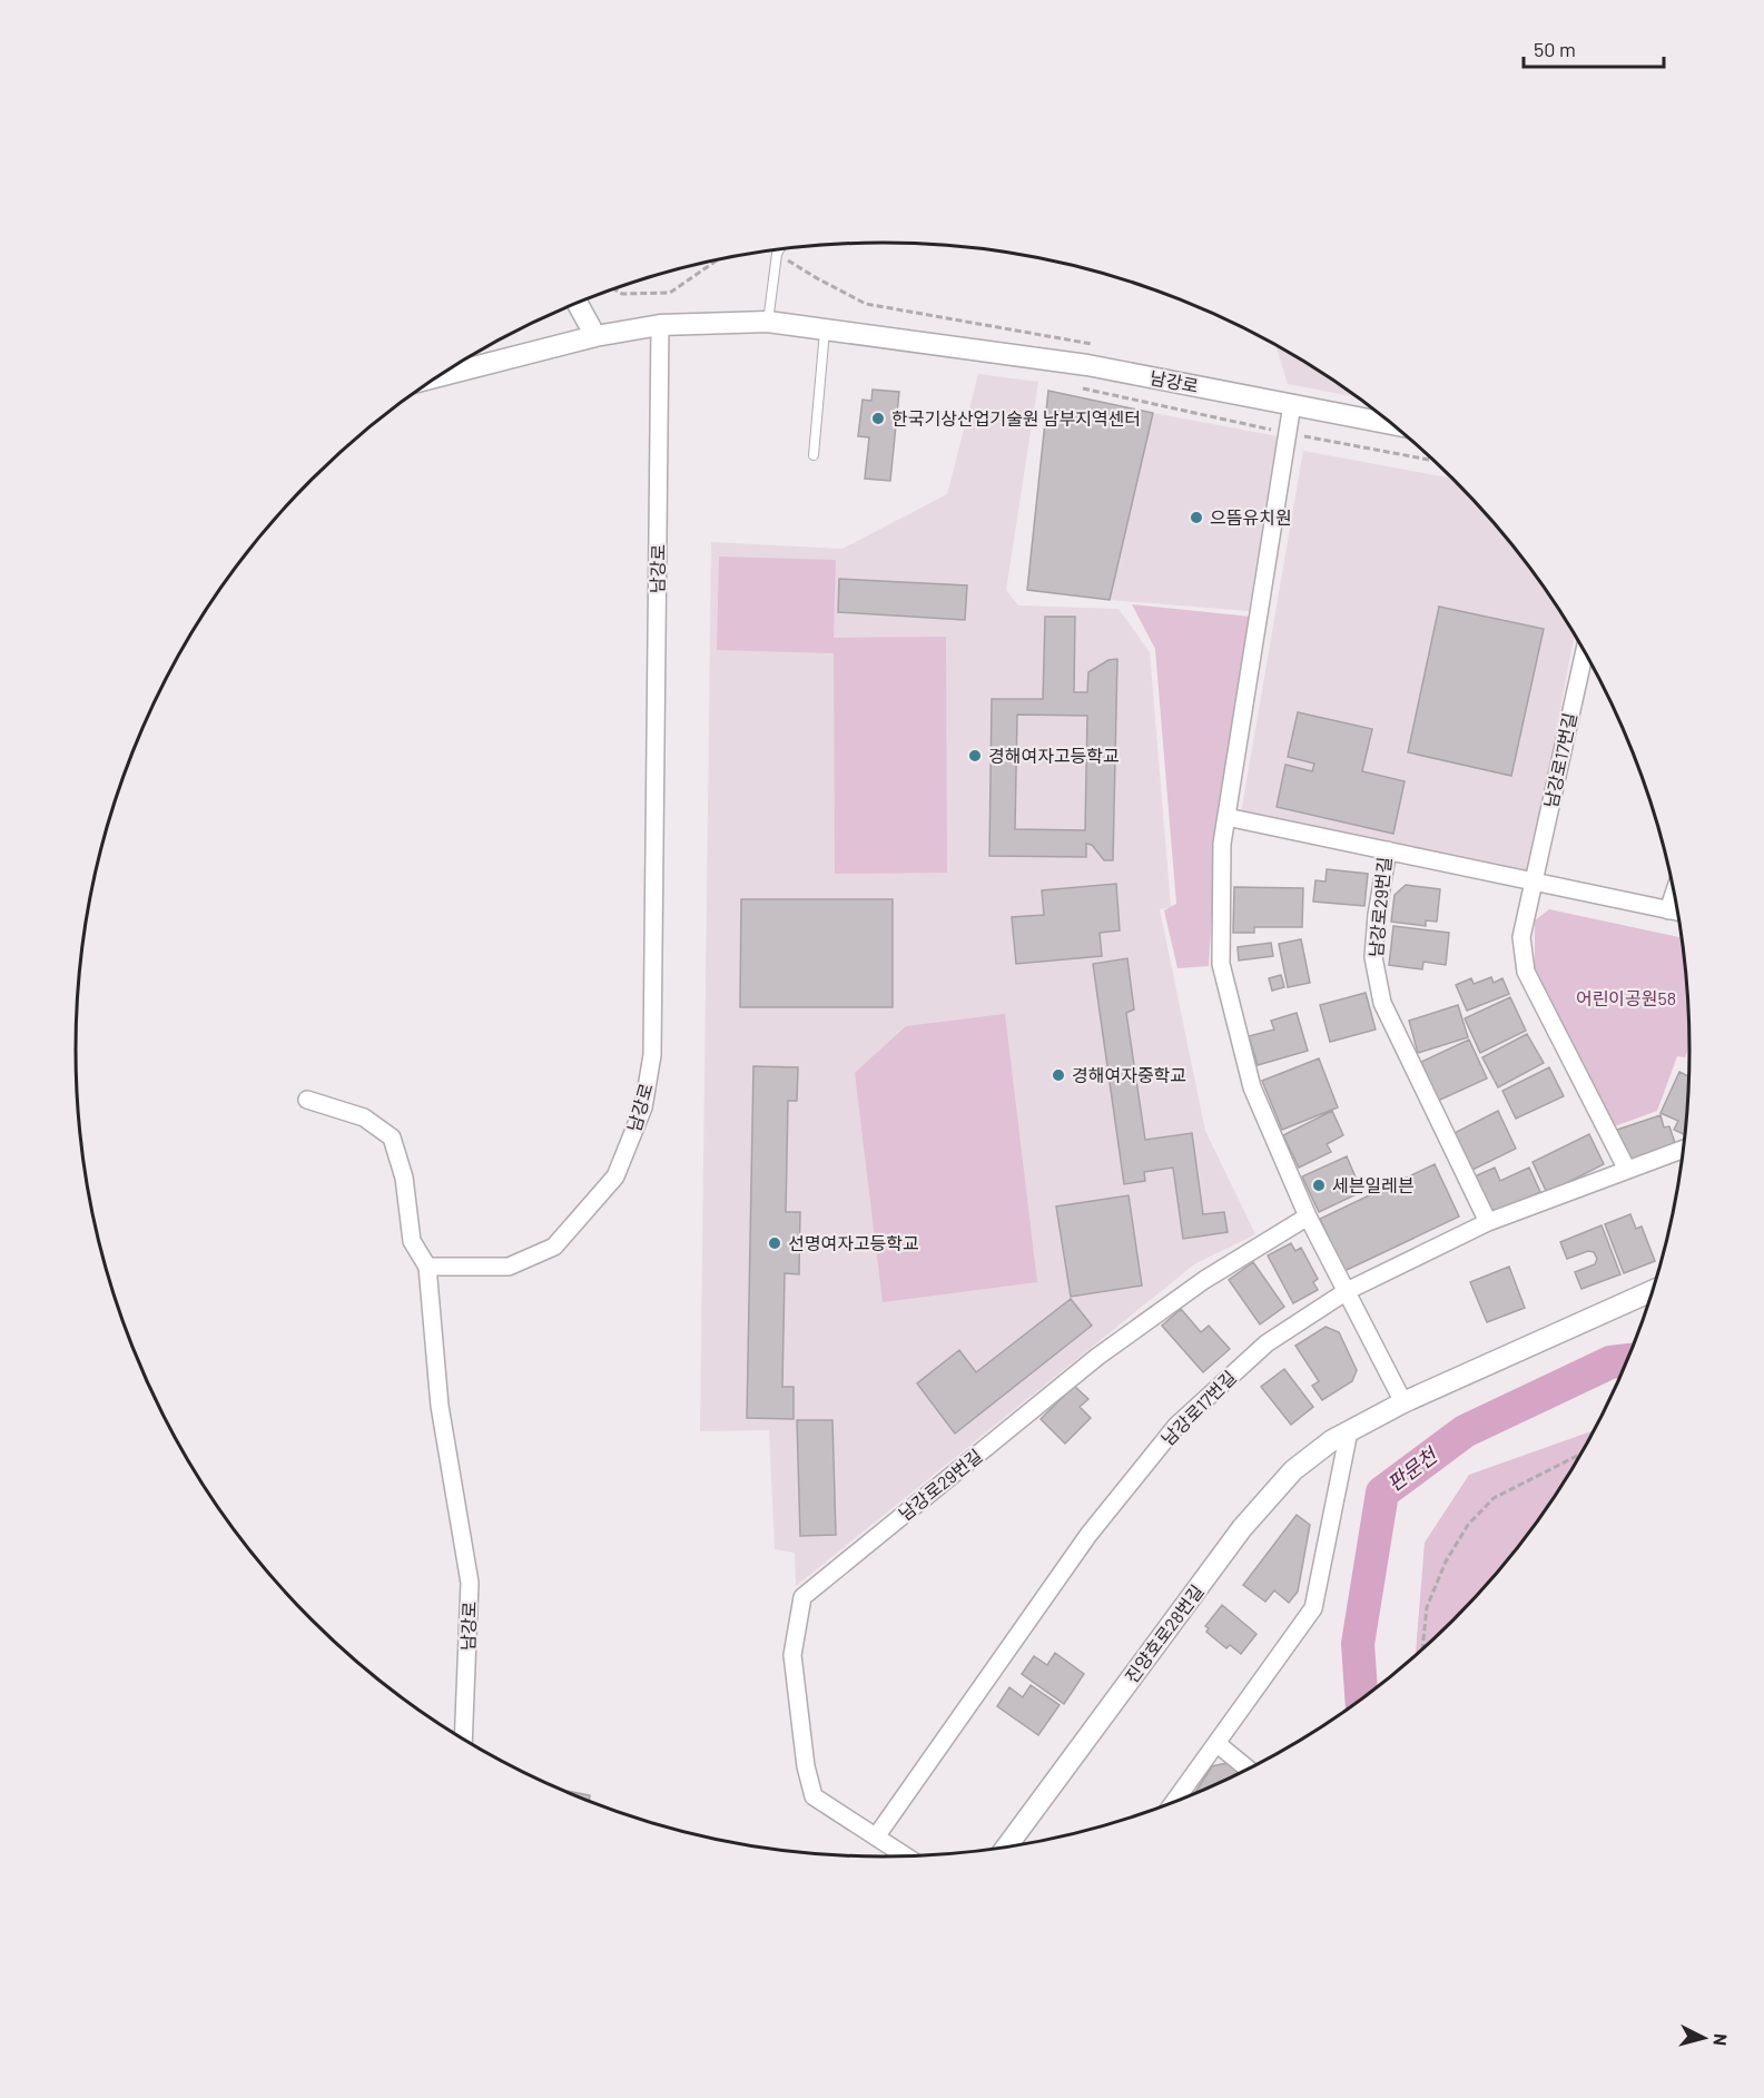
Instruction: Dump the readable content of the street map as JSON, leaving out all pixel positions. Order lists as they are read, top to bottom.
{
  "streets": {
    "street": [
      "남강로",
      "남강로17번길",
      "남강로29번길",
      "진양호로28번길"
    ]
  },
  "crossings": [
    ["남강로17번길", "남강로29번길"]
  ],
  "water": ["판문천"],
  "parks": ["어린이공원58"],
  "places": [
    "한국기상산업기술원 남부지역센터",
    "으뜸유치원",
    "경해여자고등학교",
    "경해여자중학교",
    "세븐일레븐",
    "선명여자고등학교"
  ],
  "scale_bar": "50 m",
  "north": "right"
}
